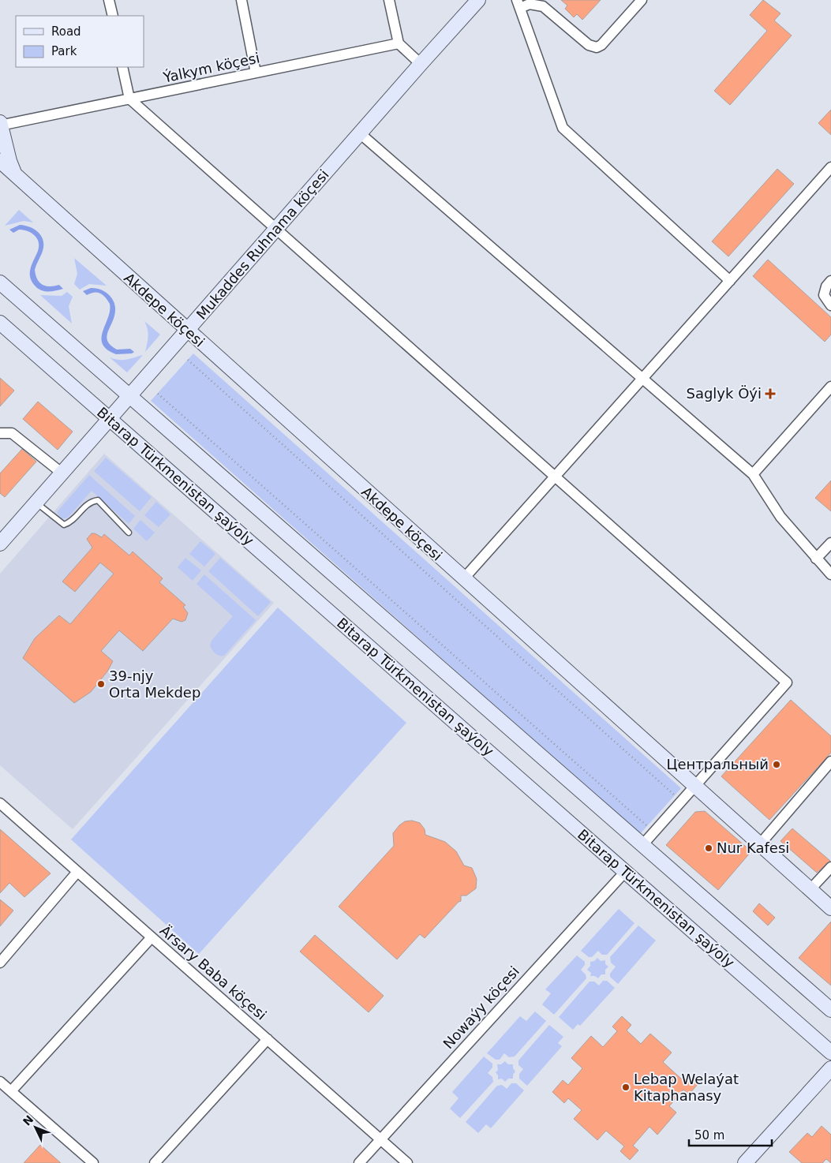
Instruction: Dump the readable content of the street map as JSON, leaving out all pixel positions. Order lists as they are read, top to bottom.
{
  "streets": {
    "main road": ["Mukaddes Ruhnama köçesi", "Akdepe köçesi", "Bitarap Türkmenistan şaýoly"],
    "street": ["Ýalkym köçesi", "Ärsary Baba köçesi", "Nowaýy köçesi"]
  },
  "crossings": [
    ["Ýalkym köçesi", "Akdepe köçesi"],
    ["Mukaddes Ruhnama köçesi", "Akdepe köçesi"],
    ["Mukaddes Ruhnama köçesi", "Bitarap Türkmenistan şaýoly"],
    ["Bitarap Türkmenistan şaýoly", "Nowaýy köçesi"],
    ["Ärsary Baba köçesi", "Nowaýy köçesi"]
  ],
  "places": {
    "health": ["Saglyk Öýi"],
    "other": [
      "39-njy Orta Mekdep",
      "Центральный",
      "Nur Kafesi",
      "Lebap Welaýat Kitaphanasy"
    ]
  },
  "legend": ["Road", "Park"],
  "scale_bar": "50 m",
  "north": "top left"
}
